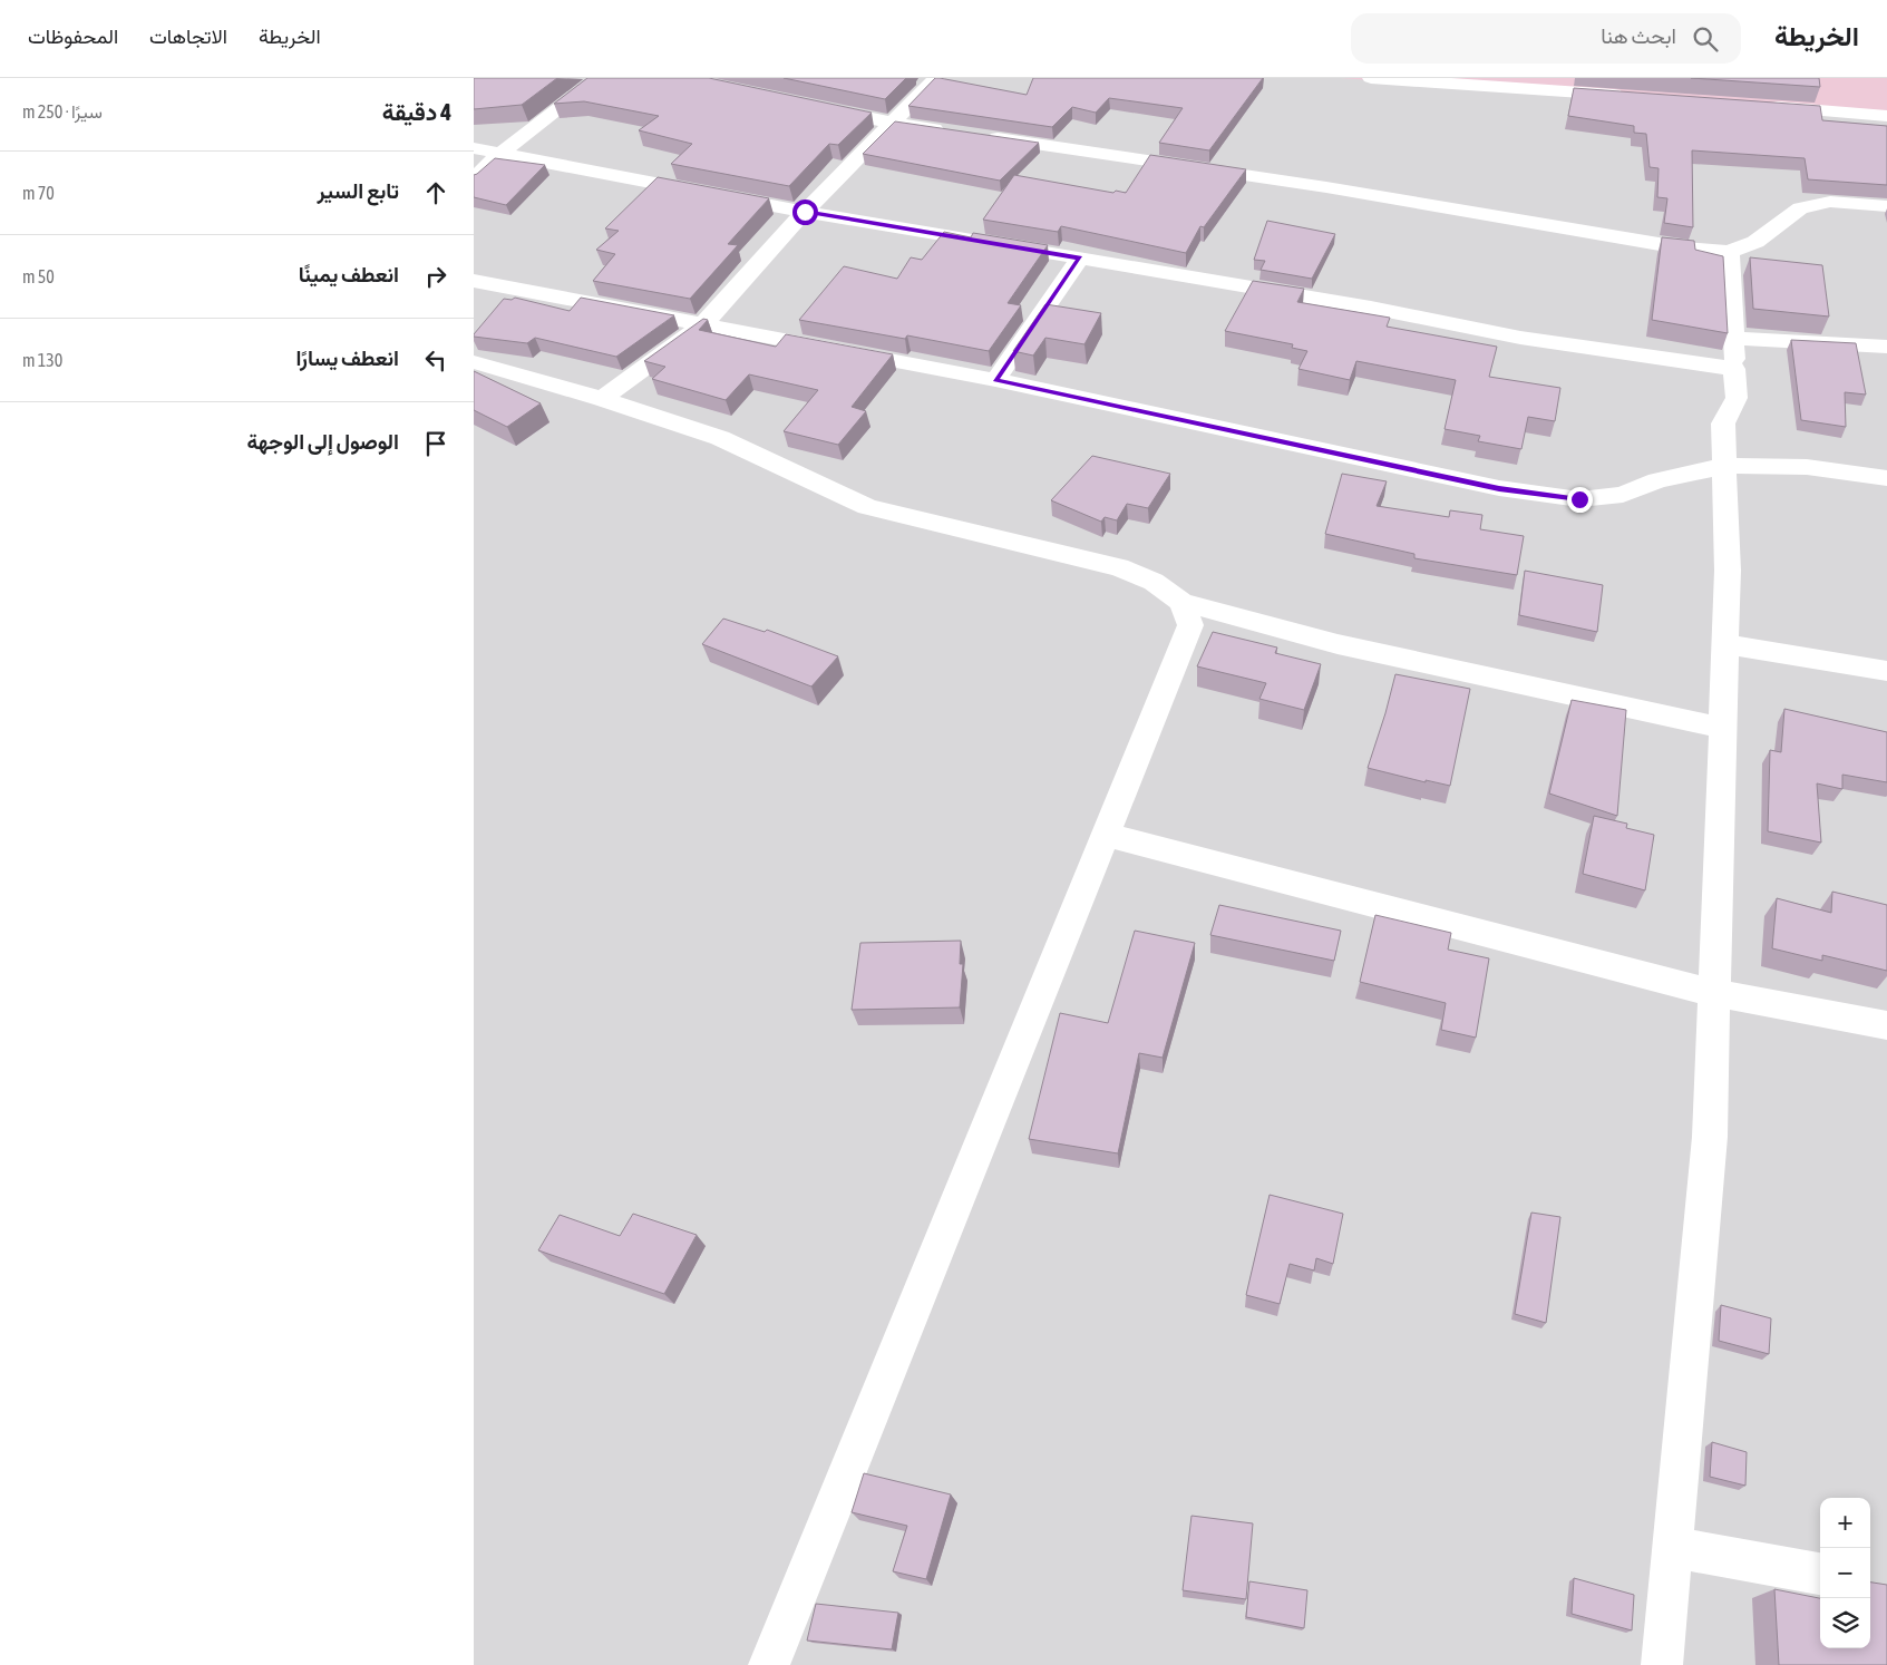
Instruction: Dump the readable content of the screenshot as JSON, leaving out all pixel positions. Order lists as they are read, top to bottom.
{
  "page": {
    "header": "الخريطة",
    "search": "ابحث هنا",
    "nav": ["الخريطة", "الاتجاهات", "المحفوظات"],
    "heading": ["4 دقيقة", "سيرًا · 250 m"],
    "list": [
      ["تابع السير", "70 m"],
      ["انعطف يمينًا", "50 m"],
      ["انعطف يسارًا", "130 m"],
      "الوصول إلى الوجهة"
    ],
    "map_buttons": ["+", "−"]
  }
}
